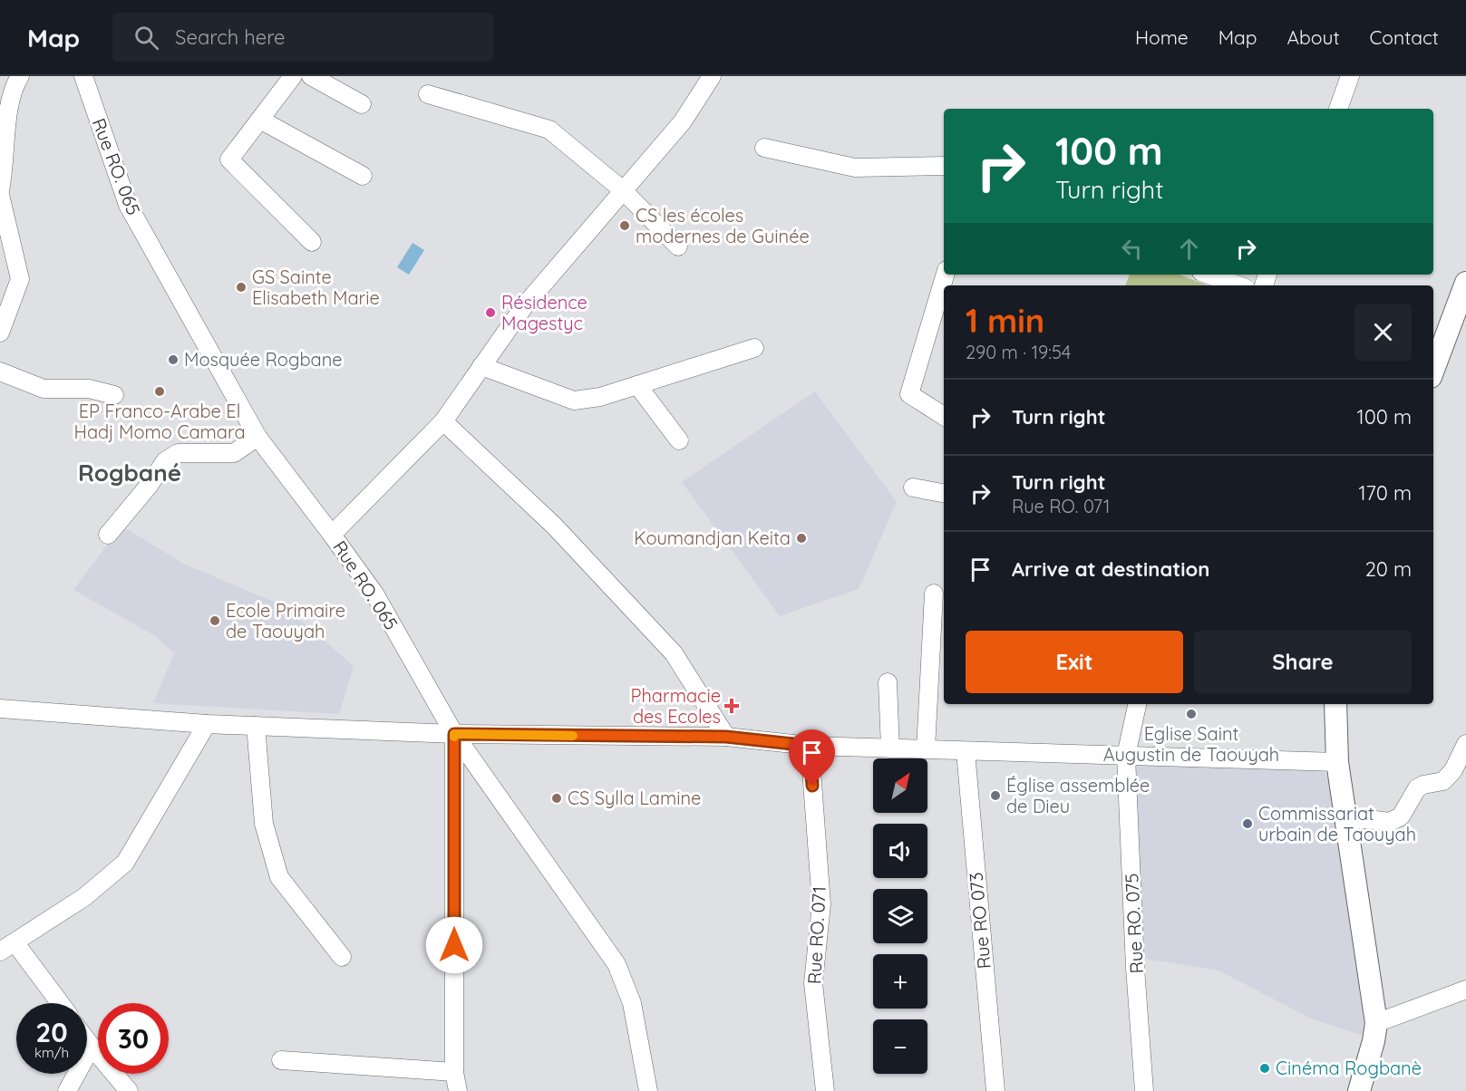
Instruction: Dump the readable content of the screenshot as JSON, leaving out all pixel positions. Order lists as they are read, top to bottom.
{
  "streets": {
    "street": [
      "Rue RO. 065",
      "Rue RO 073",
      "Rue RO. 075",
      "Rue RO. 071"
    ]
  },
  "districts": ["Rogbané"],
  "places": {
    "other": [
      "CS les écoles modernes de Guinée",
      "GS Sainte Elisabeth Marie",
      "Résidence Magestyc",
      "Mosquée Rogbane",
      "EP Franco-Arabe El Hadj Momo Camara",
      "Koumandjan Keita",
      "Ecole Primaire de Taouyah",
      "Eglise Saint Augustin de Taouyah",
      "Église assemblée de Dieu",
      "CS Sylla Lamine",
      "Commissariat urbain de Taouyah",
      "Cinéma Rogbanè"
    ],
    "health": ["Pharmacie des Ecoles"]
  },
  "north": "top right",
  "page": {
    "header": "Map",
    "search": "Search here",
    "nav": [
      "Home",
      "Map",
      "About",
      "Contact"
    ],
    "turn": ["100 m", "Turn right"],
    "heading": ["1 min", "290 m · 19:54"],
    "list": [
      {
        "name": "Turn right",
        "value": "100 m"
      },
      {
        "name": "Turn right",
        "note": "Rue RO. 071",
        "value": "170 m"
      },
      {
        "name": "Arrive at destination",
        "value": "20 m"
      }
    ],
    "buttons": ["Exit", "Share"],
    "map_buttons": ["+", "−"],
    "speed": "20 km/h",
    "limit": "30"
  }
}
